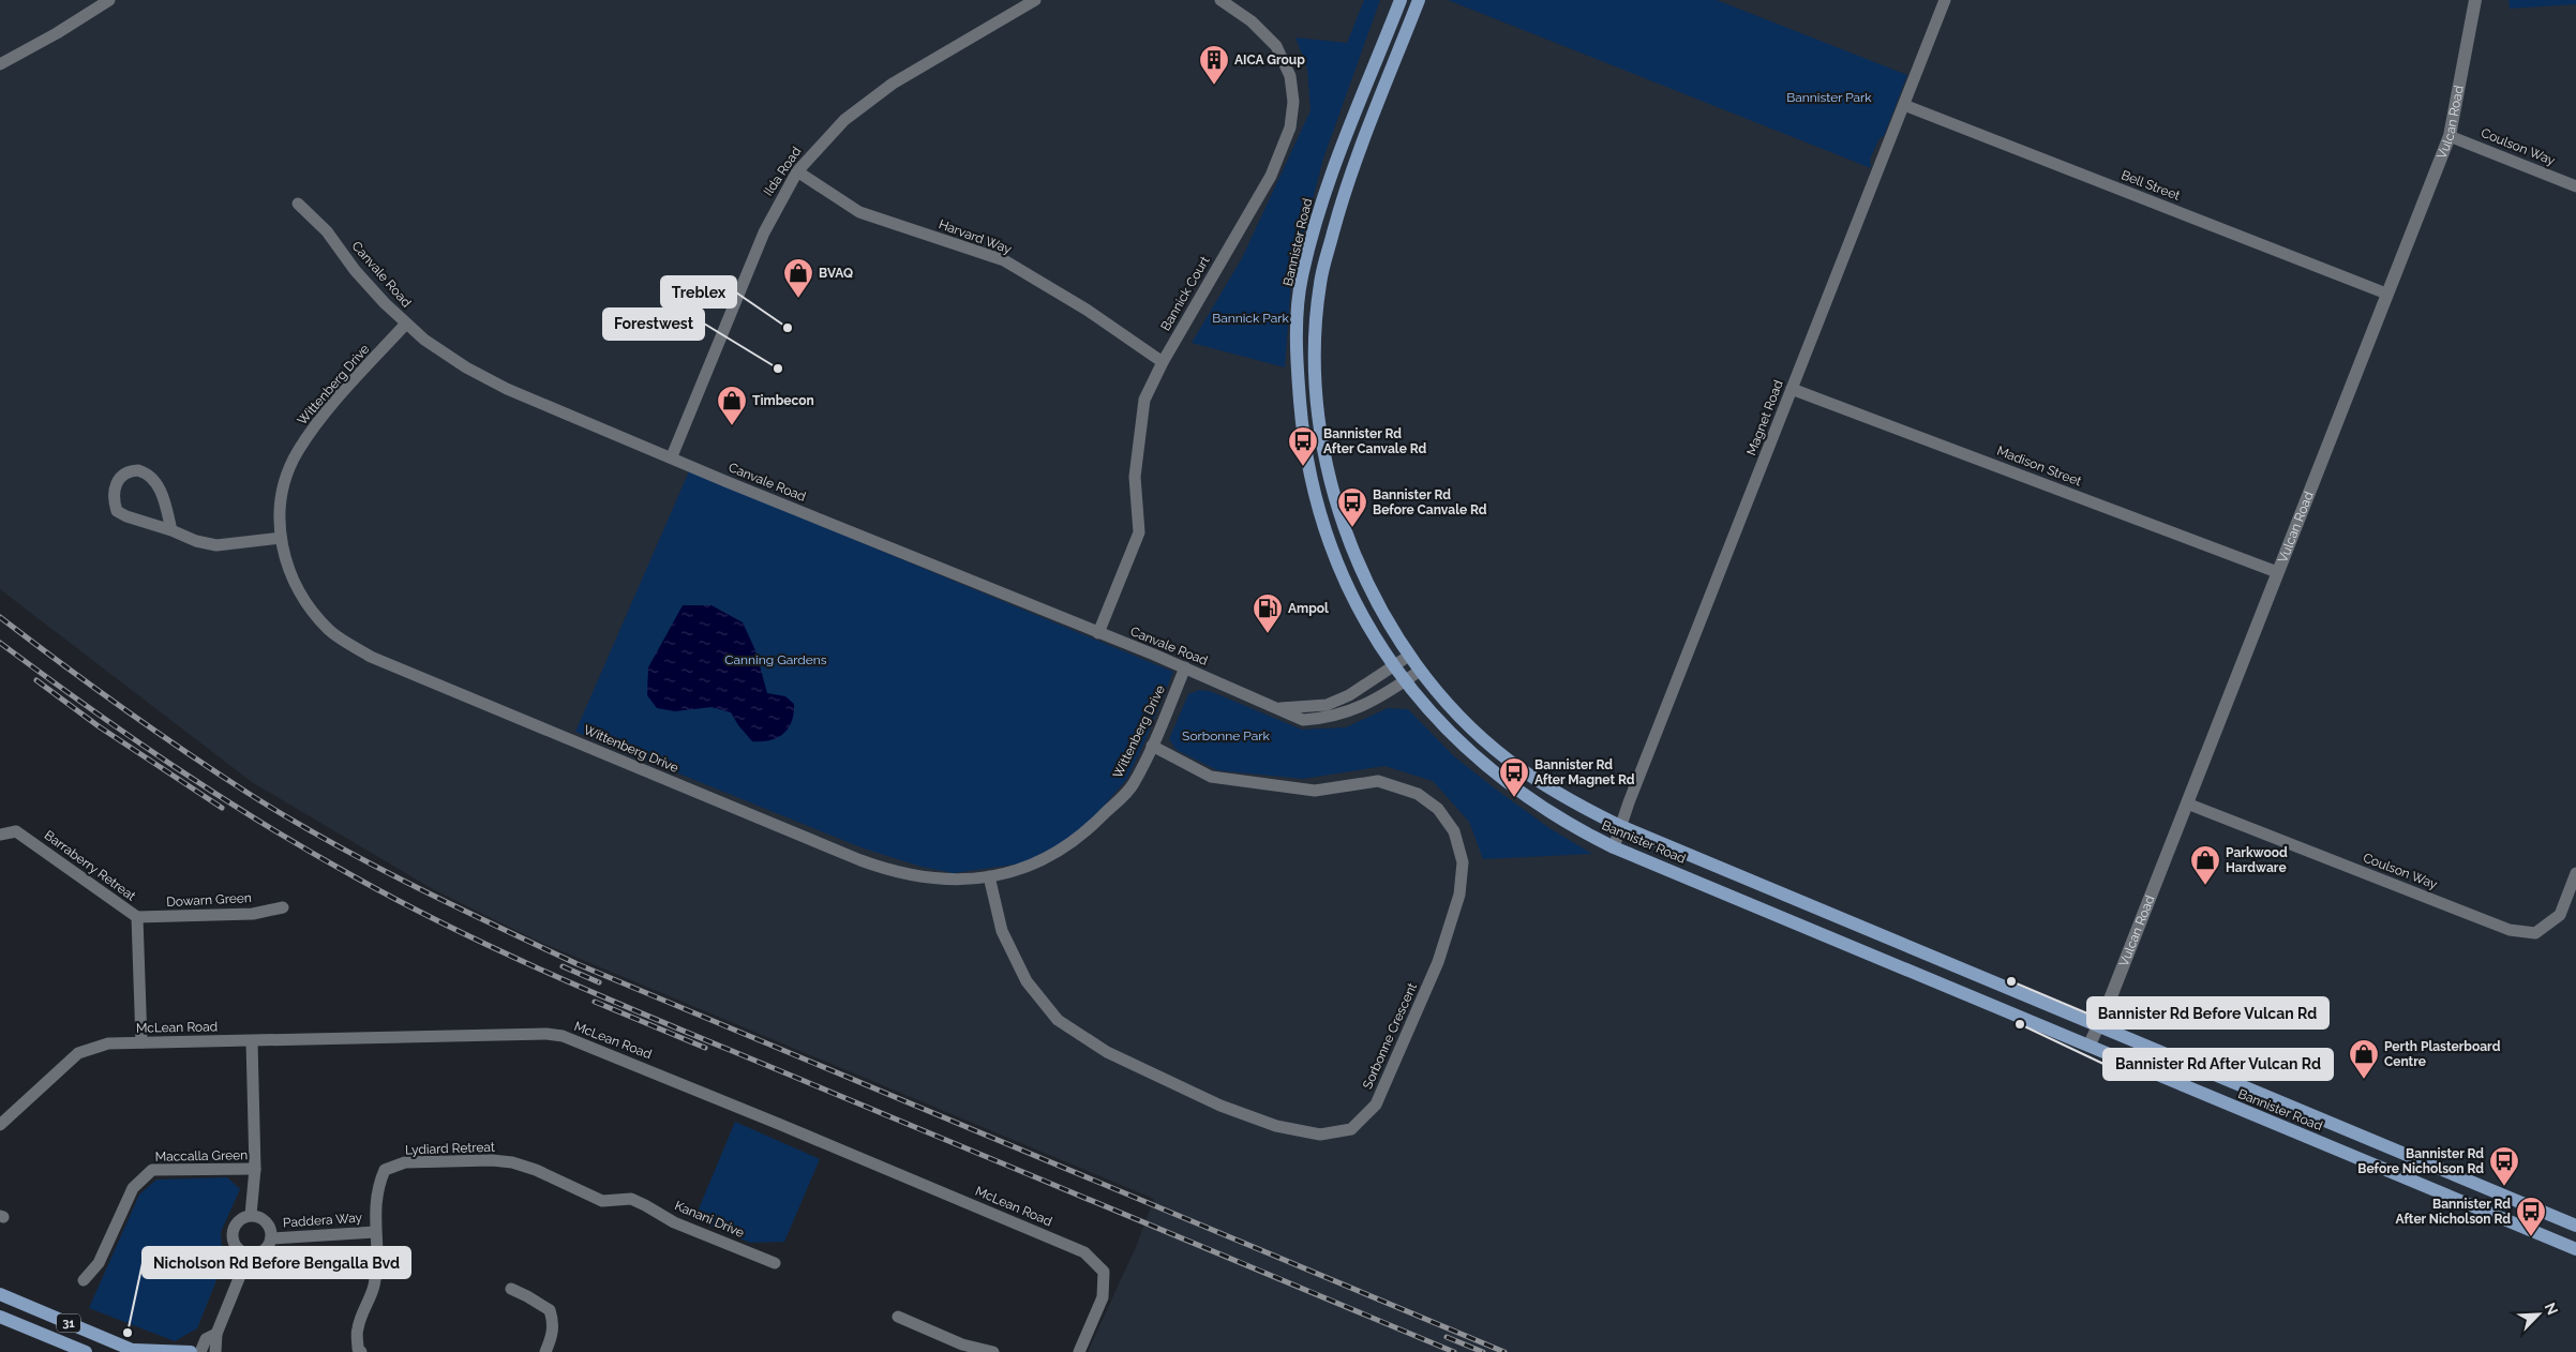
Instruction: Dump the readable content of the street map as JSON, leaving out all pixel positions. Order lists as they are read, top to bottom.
{
  "streets": {
    "main road": ["Bannister Road", "31"],
    "street": [
      "Vulcan Road",
      "Coulson Way",
      "Ilda Road",
      "Bell Street",
      "Harvard Way",
      "Canvale Road",
      "Bannick Court",
      "Wittenberg Drive",
      "Magnet Road",
      "Madison Street",
      "Barraberry Retreat",
      "Dowarn Green",
      "McLean Road",
      "Sorbonne Crescent",
      "Lydiard Retreat",
      "Maccalla Green",
      "Kanani Drive",
      "Paddera Way"
    ]
  },
  "crossings": [
    ["Vulcan Road", "Coulson Way"],
    ["Vulcan Road", "Bell Street"],
    ["Vulcan Road", "Bannister Road"],
    ["Vulcan Road", "Madison Street"],
    ["Ilda Road", "Harvard Way"],
    ["Ilda Road", "Canvale Road"],
    ["Bell Street", "Magnet Road"],
    ["Harvard Way", "Bannick Court"],
    ["Bannister Road", "Canvale Road"],
    ["Bannister Road", "Magnet Road"],
    ["Canvale Road", "Bannick Court"],
    ["Canvale Road", "Wittenberg Drive"],
    ["Wittenberg Drive", "Sorbonne Crescent"],
    ["Magnet Road", "Madison Street"],
    ["Barraberry Retreat", "Dowarn Green"],
    ["Barraberry Retreat", "McLean Road"],
    ["Lydiard Retreat", "Kanani Drive"],
    ["Lydiard Retreat", "Paddera Way"]
  ],
  "parks": [
    "Bannister Park",
    "Bannick Park",
    "Canning Gardens",
    "Sorbonne Park"
  ],
  "places": {
    "building": ["AICA Group"],
    "shop": [
      "BVAQ",
      "Timbecon",
      "Parkwood Hardware",
      "Perth Plasterboard Centre"
    ],
    "other": [
      "Treblex",
      "Forestwest",
      "Bannister Rd Before Vulcan Rd",
      "Bannister Rd After Vulcan Rd",
      "Nicholson Rd Before Bengalla Bvd"
    ],
    "bus stop": [
      "Bannister Rd After Canvale Rd",
      "Bannister Rd Before Canvale Rd",
      "Bannister Rd After Magnet Rd",
      "Bannister Rd Before Nicholson Rd",
      "Bannister Rd After Nicholson Rd"
    ],
    "fuel station": ["Ampol"]
  },
  "north": "top right"
}
